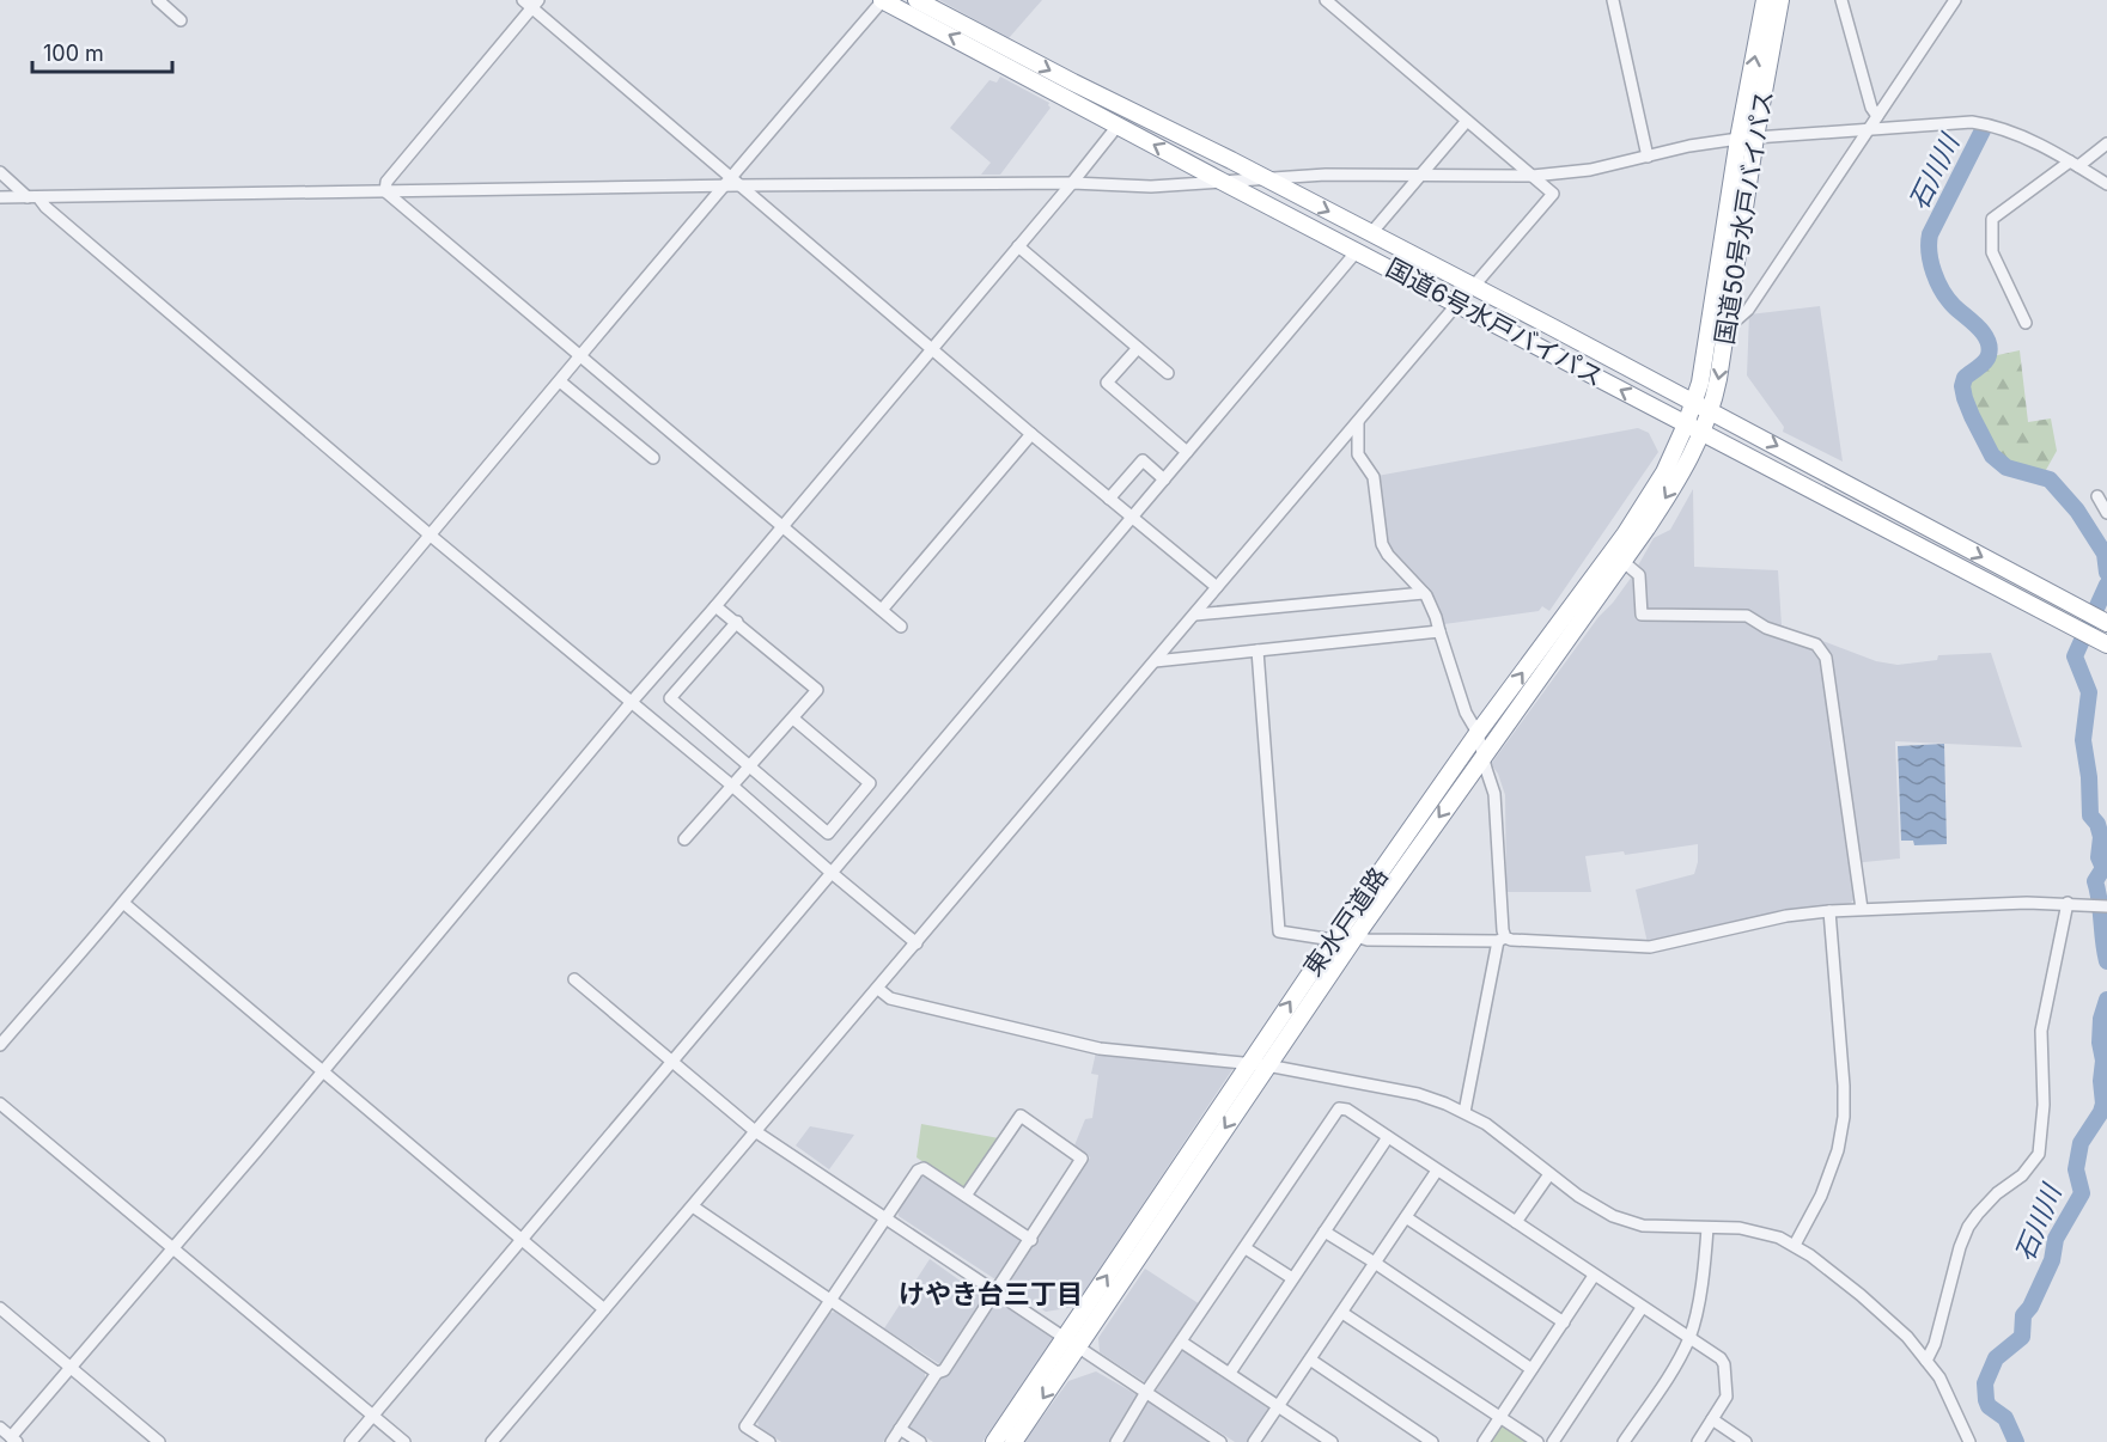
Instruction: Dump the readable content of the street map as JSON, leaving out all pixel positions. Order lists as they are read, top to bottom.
{
  "streets": {
    "highway": ["国道50号水戸バイパス", "国道6号水戸バイパス", "東水戸道路"]
  },
  "crossings": [
    ["国道50号水戸バイパス", "国道6号水戸バイパス"],
    ["国道50号水戸バイパス", "東水戸道路"],
    ["国道6号水戸バイパス", "東水戸道路"]
  ],
  "districts": ["けやき台三丁目"],
  "water": ["石川川"],
  "scale_bar": "100 m"
}
